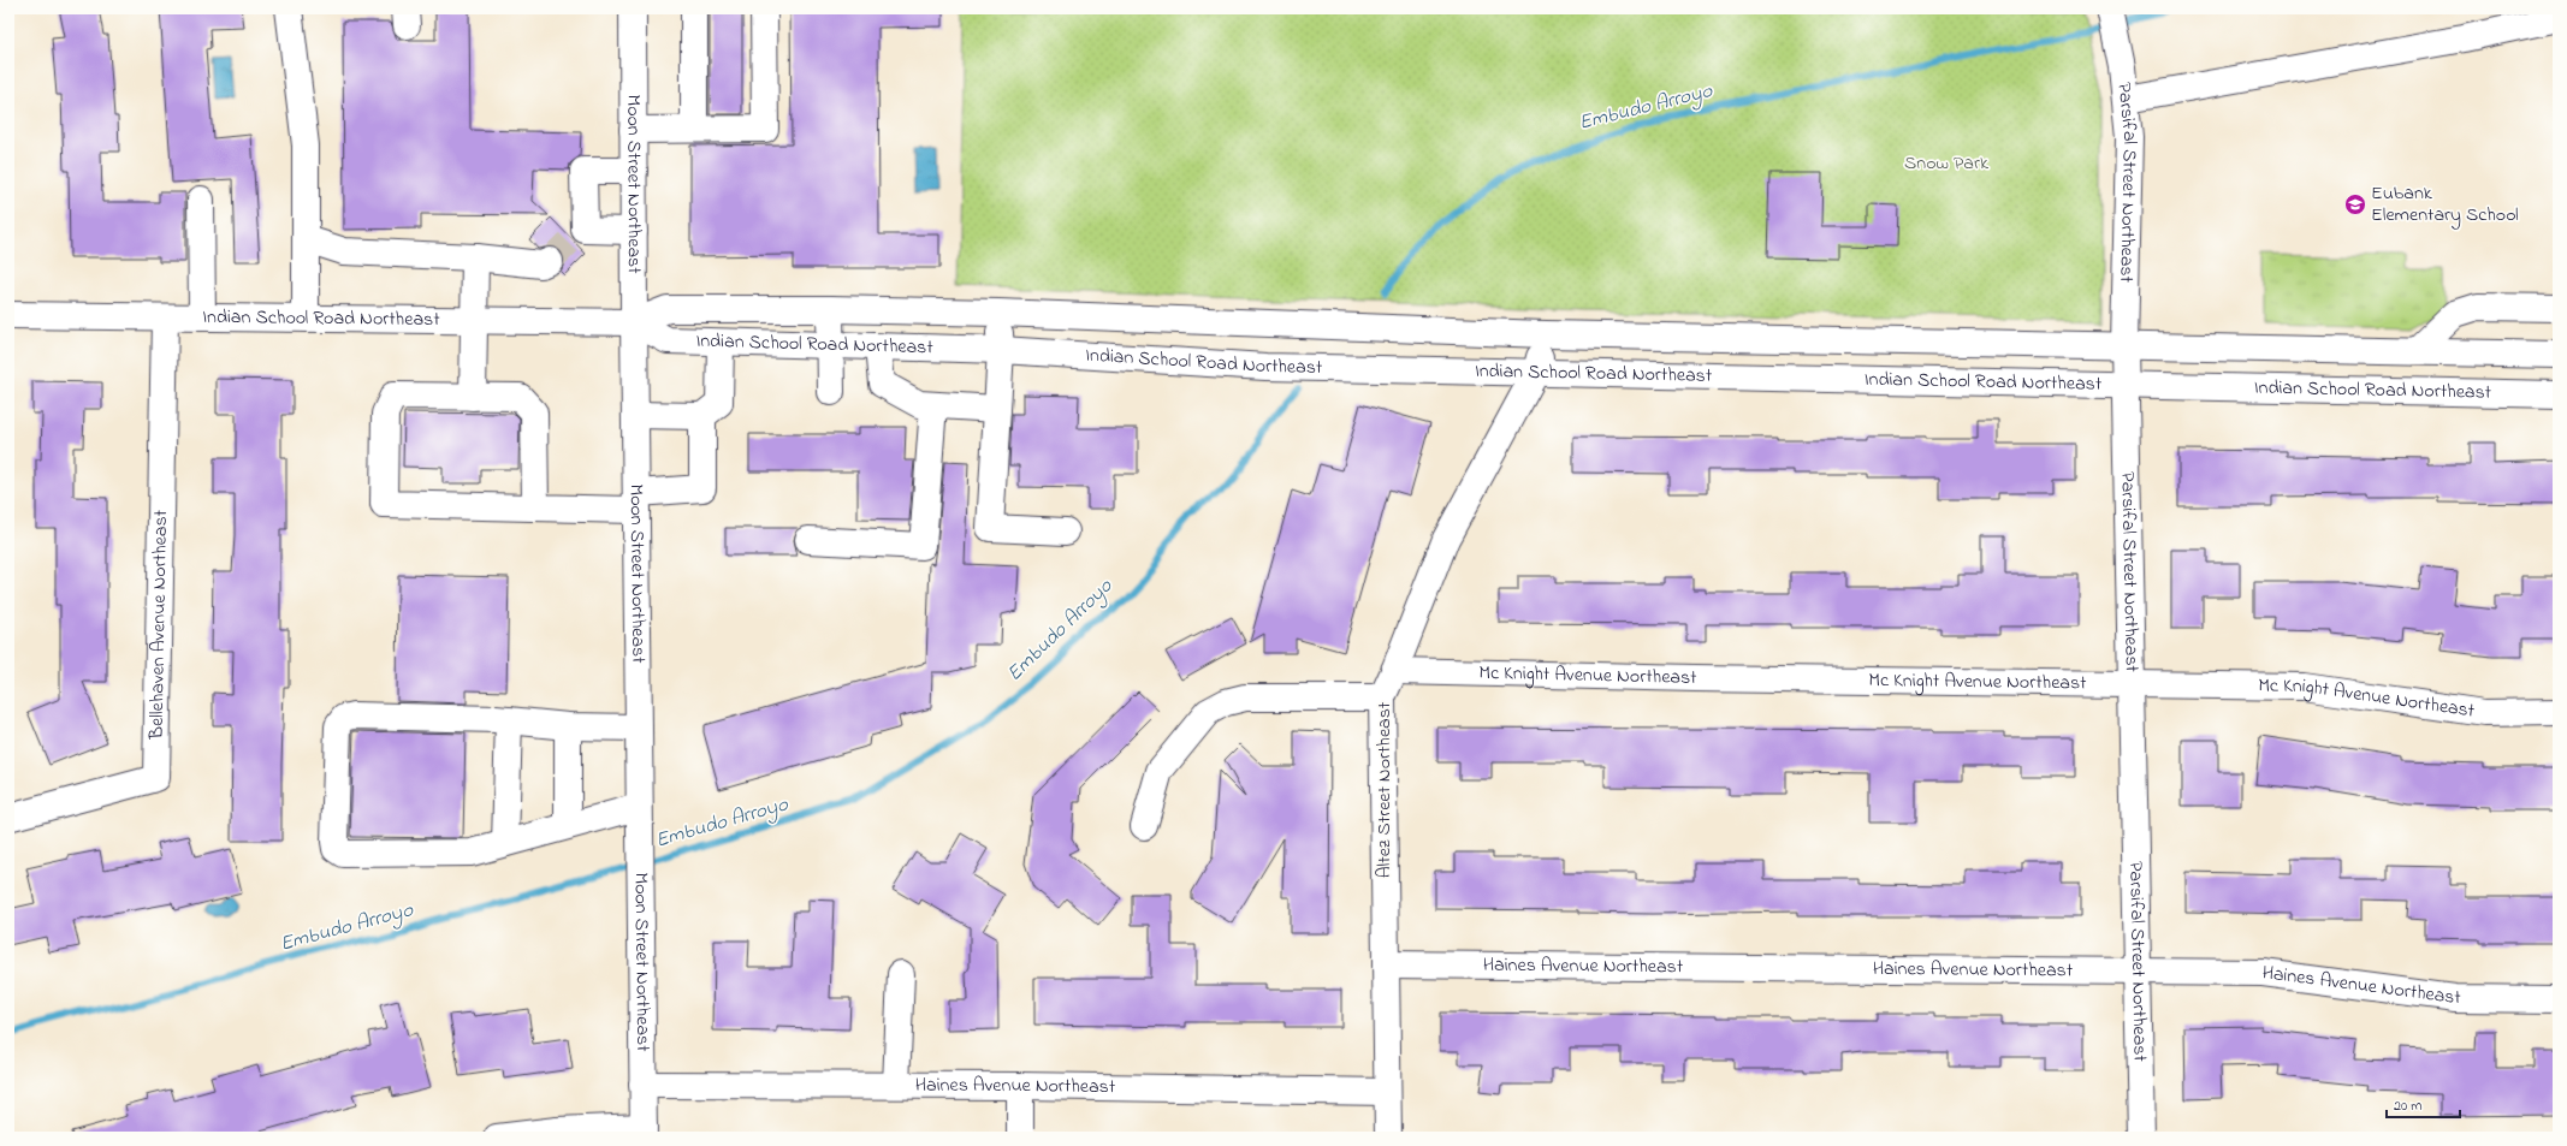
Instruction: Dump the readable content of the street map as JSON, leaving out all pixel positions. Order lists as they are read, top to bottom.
{
  "streets": {
    "street": [
      "Parsifal Street Northeast",
      "Moon Street Northeast",
      "Indian School Road Northeast",
      "Bellehaven Avenue Northeast",
      "Mc Knight Avenue Northeast",
      "Altez Street Northeast",
      "Haines Avenue Northeast"
    ]
  },
  "crossings": [
    ["Parsifal Street Northeast", "Indian School Road Northeast"],
    ["Parsifal Street Northeast", "Mc Knight Avenue Northeast"],
    ["Parsifal Street Northeast", "Haines Avenue Northeast"],
    ["Moon Street Northeast", "Indian School Road Northeast"],
    ["Moon Street Northeast", "Haines Avenue Northeast"],
    ["Indian School Road Northeast", "Bellehaven Avenue Northeast"],
    ["Indian School Road Northeast", "Altez Street Northeast"],
    ["Mc Knight Avenue Northeast", "Altez Street Northeast"],
    ["Altez Street Northeast", "Haines Avenue Northeast"]
  ],
  "water": ["Embudo Arroyo"],
  "parks": ["Snow Park"],
  "places": {
    "school or university": ["Eubank Elementary School"]
  },
  "scale_bar": "20 m"
}
